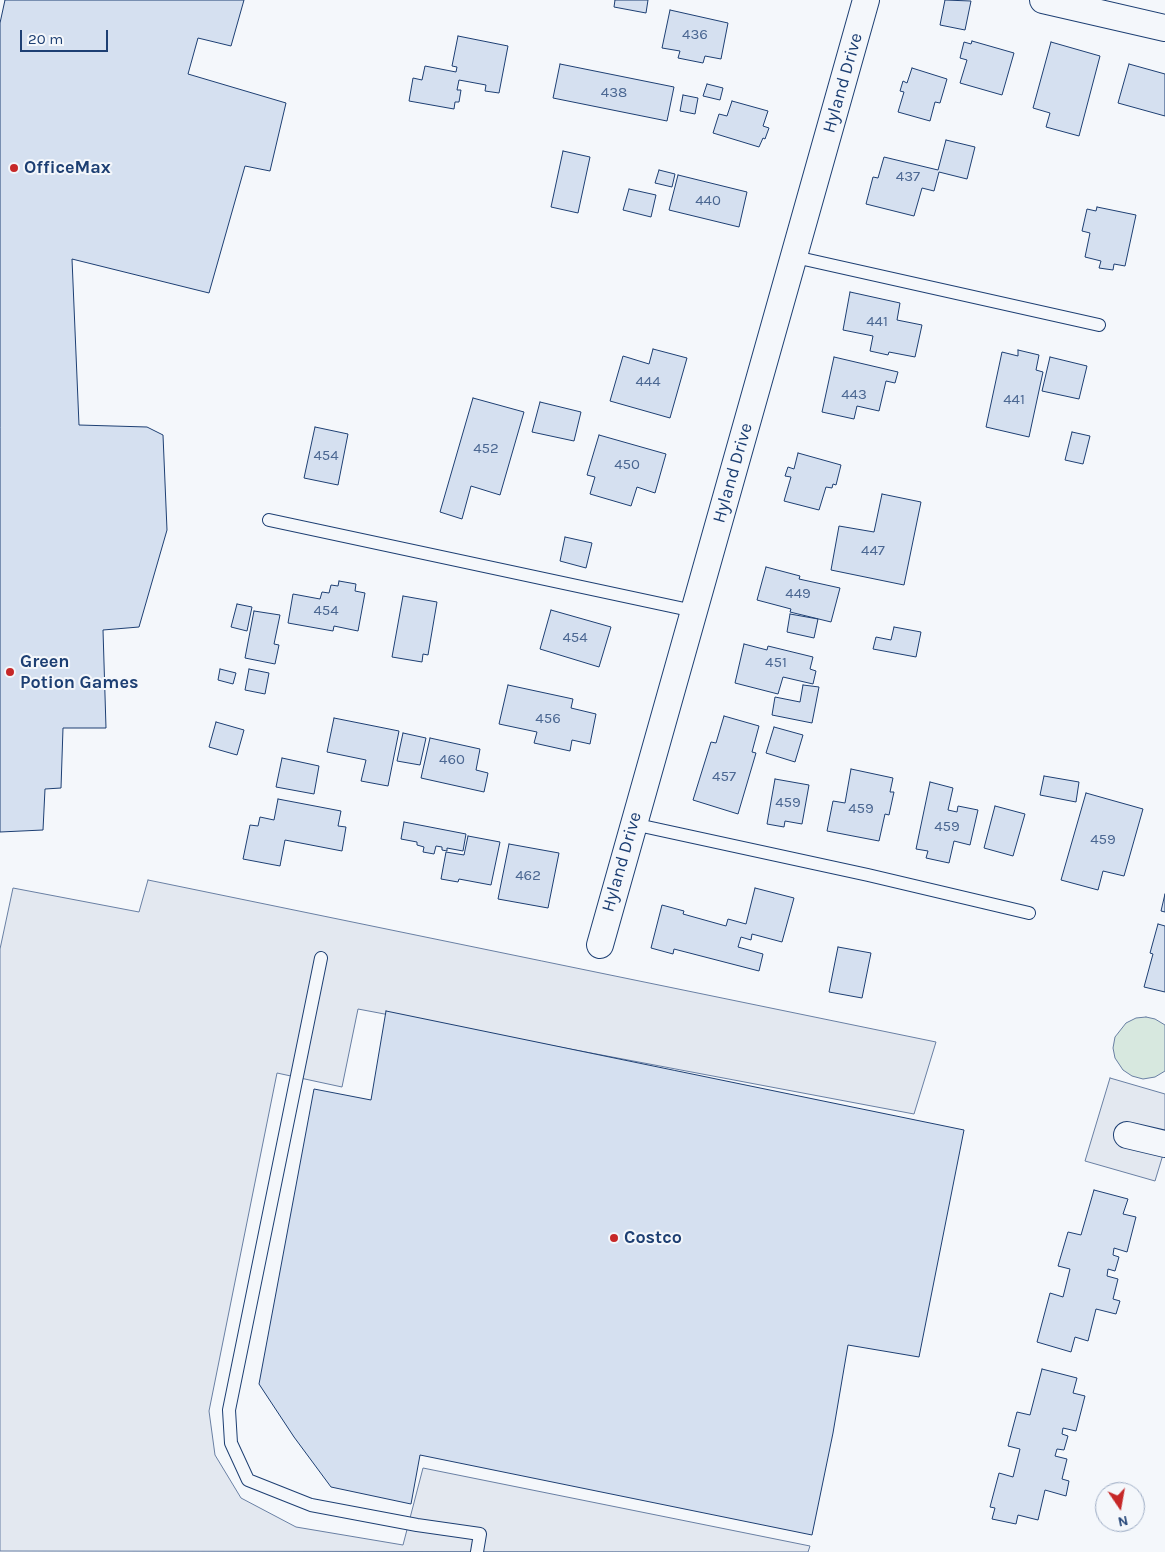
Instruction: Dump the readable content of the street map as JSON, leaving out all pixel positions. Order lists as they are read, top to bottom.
{
  "streets": {
    "street": ["Hyland Drive"]
  },
  "places": ["OfficeMax", "Green Potion Games", "Costco"],
  "house_numbers": [
    "436",
    "438",
    "437",
    "440",
    "441",
    "444",
    "443",
    "441",
    "452",
    "454",
    "450",
    "447",
    "449",
    "454",
    "454",
    "451",
    "456",
    "460",
    "457",
    "459",
    "459",
    "459",
    "459",
    "462"
  ],
  "scale_bar": "20 m",
  "north": "bottom"
}
